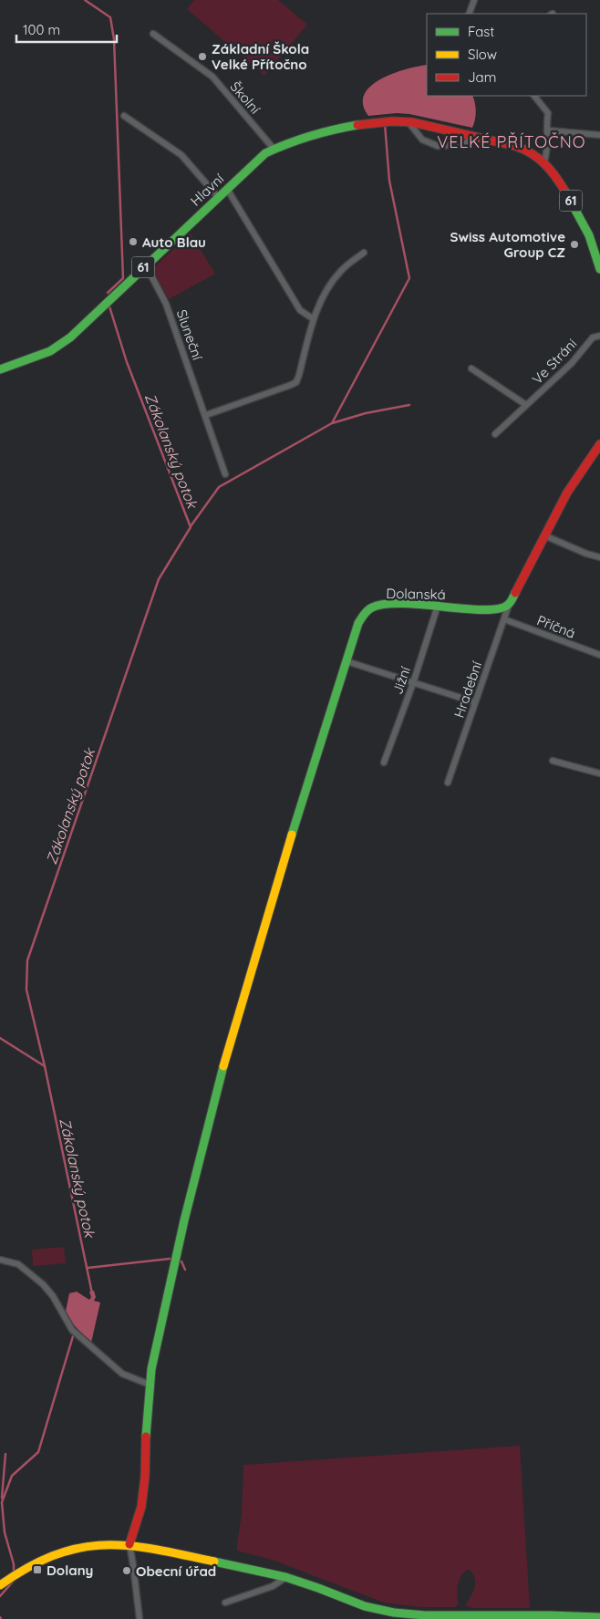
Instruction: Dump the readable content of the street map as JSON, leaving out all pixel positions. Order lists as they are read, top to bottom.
{
  "streets": {
    "street": [
      "Školní",
      "Hlavní",
      "61",
      "Sluneční",
      "Ve Stráni",
      "Dolanská",
      "Příčná",
      "Jižní",
      "Hradební"
    ]
  },
  "crossings": [
    ["Školní", "Hlavní"],
    ["Hlavní", "Sluneční"],
    ["Dolanská", "Jižní"],
    ["Dolanská", "Hradební"],
    ["Příčná", "Hradební"]
  ],
  "districts": ["VELKÉ PŘÍTOČNO"],
  "water": ["Zákolanský potok"],
  "places": {
    "other": [
      "Základní Škola Velké Přítočno",
      "Auto Blau",
      "Swiss Automotive Group CZ",
      "Obecní úřad"
    ],
    "transit": ["Dolany"]
  },
  "legend": ["Fast", "Slow", "Jam"],
  "scale_bar": "100 m"
}
